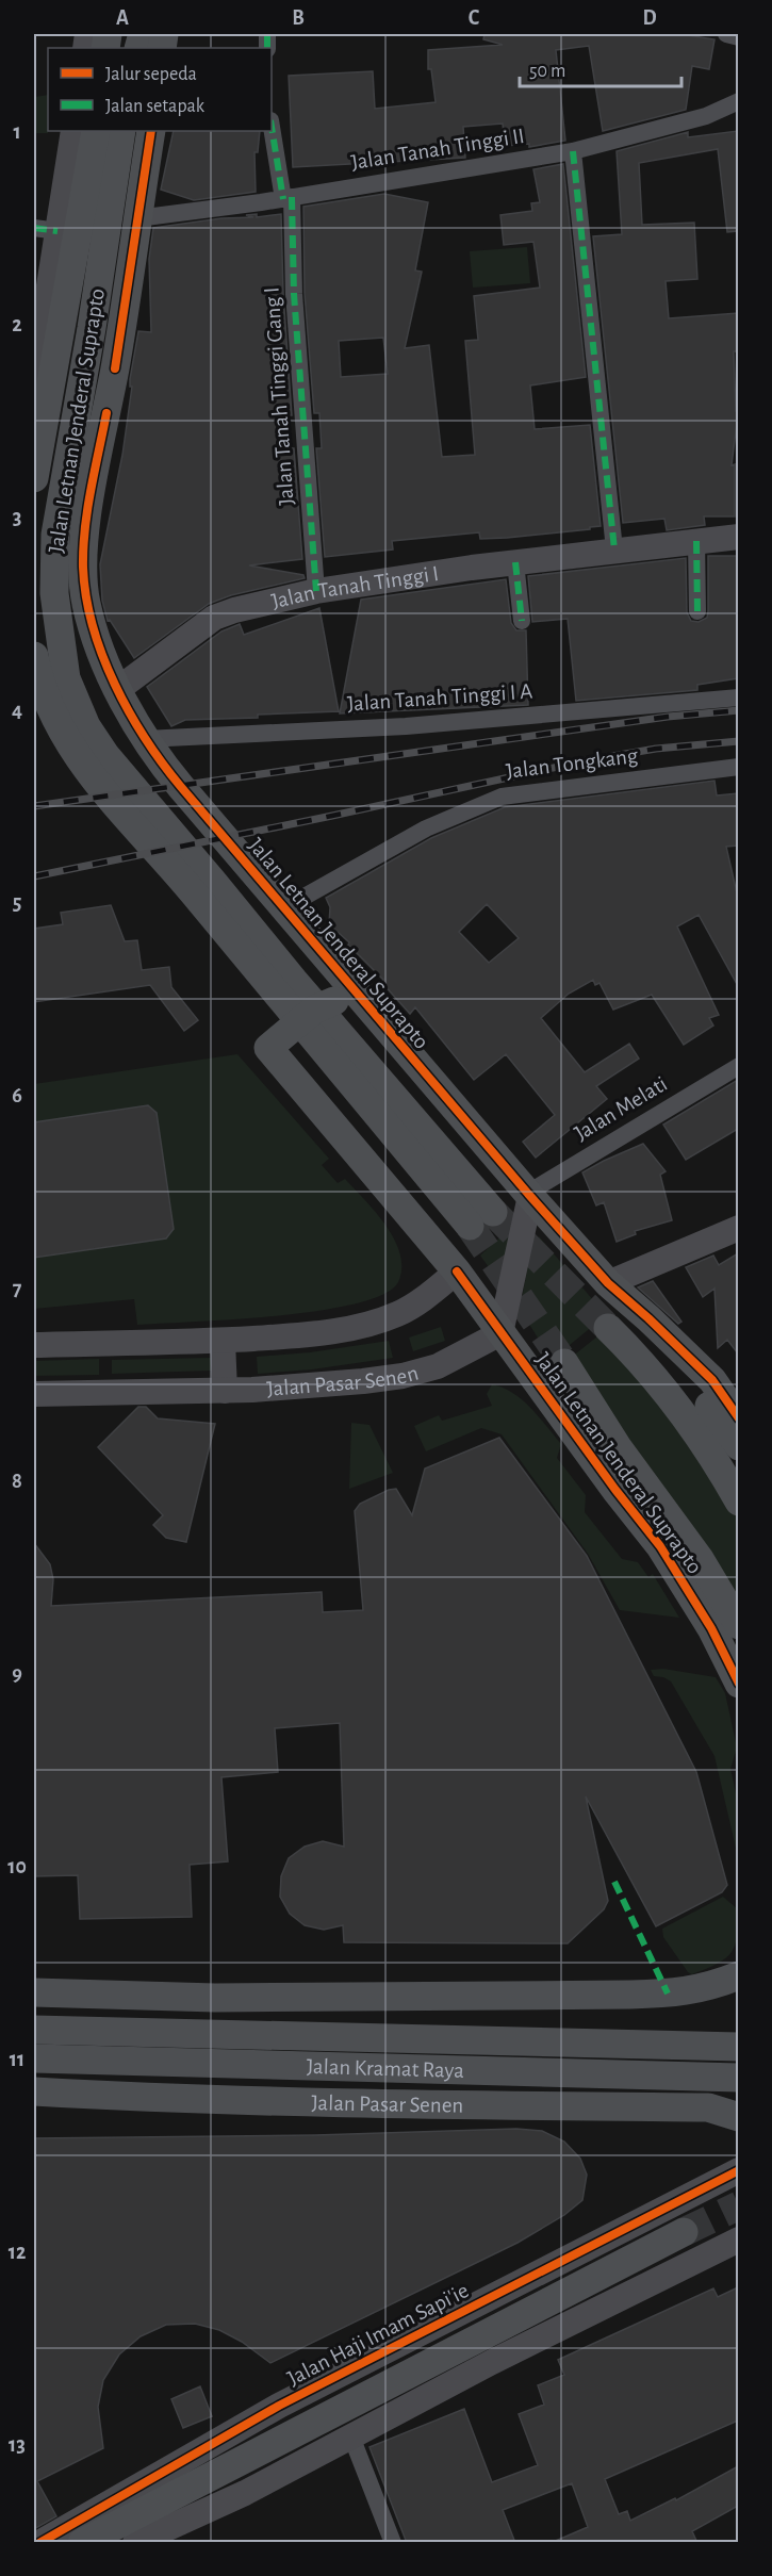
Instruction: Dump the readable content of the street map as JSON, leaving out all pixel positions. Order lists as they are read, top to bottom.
{
  "streets": {
    "main road": ["Jalan Letnan Jenderal Suprapto", "Jalan Pasar Senen", "Jalan Kramat Raya"],
    "street": [
      "Jalan Tanah Tinggi II",
      "Jalan Tanah Tinggi Gang I",
      "Jalan Tanah Tinggi I",
      "Jalan Tanah Tinggi I A",
      "Jalan Tongkang",
      "Jalan Melati",
      "Jalan Haji Imam Sapi'ie"
    ]
  },
  "crossings": [
    ["Jalan Tanah Tinggi II", "Jalan Tanah Tinggi Gang I"],
    ["Jalan Tanah Tinggi II", "Jalan Letnan Jenderal Suprapto"],
    ["Jalan Tanah Tinggi Gang I", "Jalan Tanah Tinggi I"],
    ["Jalan Letnan Jenderal Suprapto", "Jalan Tanah Tinggi I"],
    ["Jalan Letnan Jenderal Suprapto", "Jalan Tanah Tinggi I A"],
    ["Jalan Letnan Jenderal Suprapto", "Jalan Tongkang"],
    ["Jalan Letnan Jenderal Suprapto", "Jalan Melati"],
    ["Jalan Letnan Jenderal Suprapto", "Jalan Pasar Senen"]
  ],
  "legend": ["Jalur sepeda", "Jalan setapak"],
  "scale_bar": "50 m",
  "grid": {
    "columns": [
      "A",
      "B",
      "C",
      "D"
    ],
    "rows": [
      "1",
      "2",
      "3",
      "4",
      "5",
      "6",
      "7",
      "8",
      "9",
      "10",
      "11",
      "12",
      "13"
    ]
  }
}
